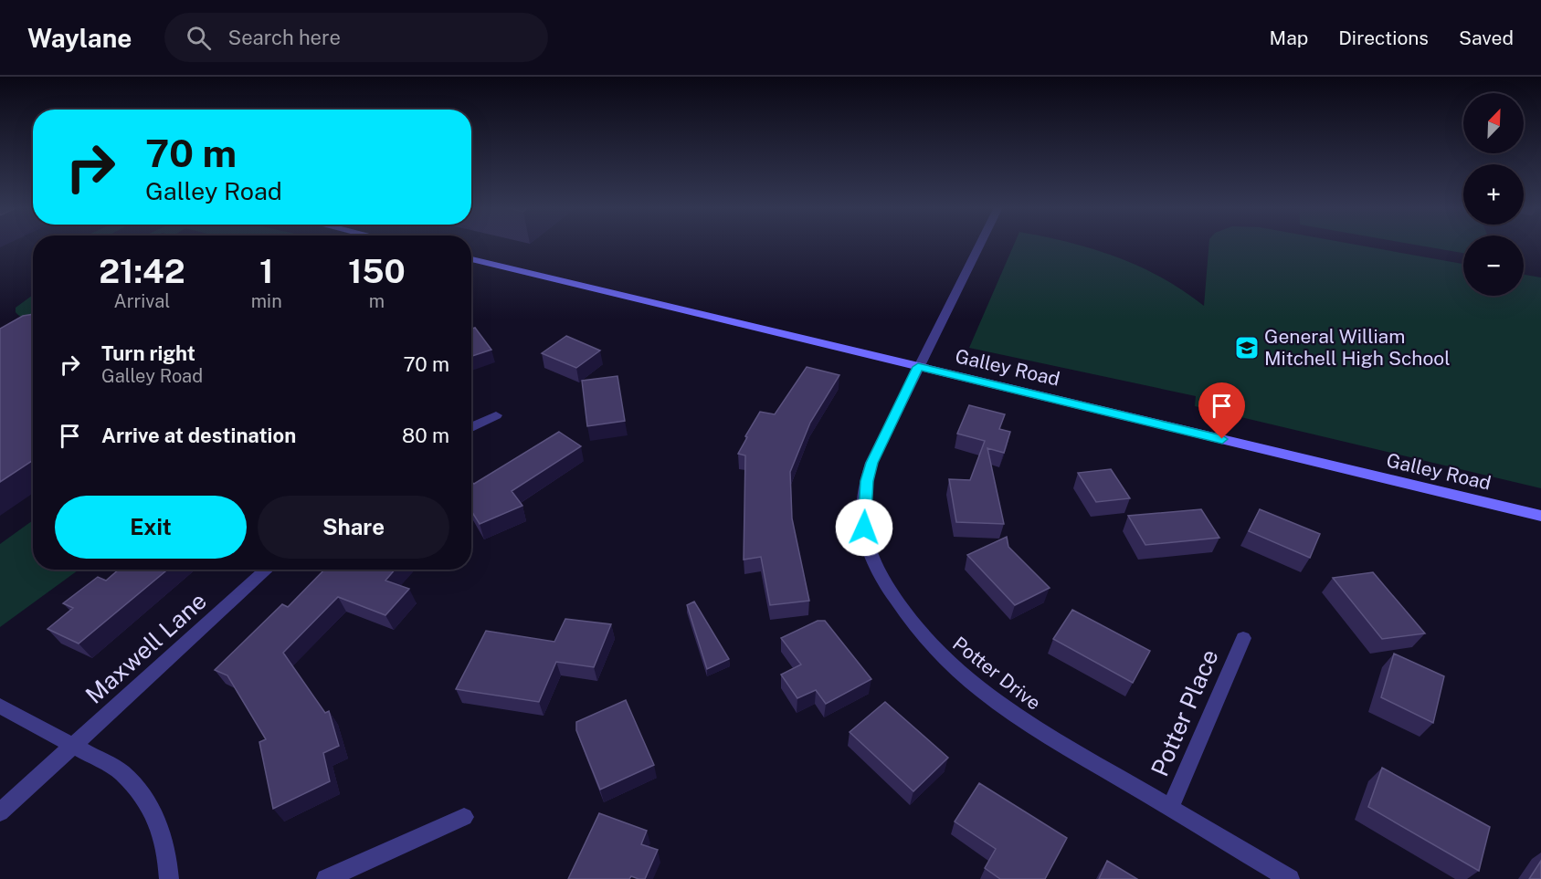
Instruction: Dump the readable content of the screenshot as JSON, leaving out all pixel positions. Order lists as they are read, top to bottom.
{
  "streets": {
    "main road": ["Galley Road"],
    "street": ["Maxwell Lane", "Potter Drive", "Potter Place"]
  },
  "crossings": [
    ["Galley Road", "Potter Drive"],
    ["Potter Drive", "Potter Place"]
  ],
  "places": {
    "school or university": ["General William Mitchell High School"]
  },
  "north": "top right",
  "page": {
    "header": "Waylane",
    "search": "Search here",
    "nav": ["Map", "Directions", "Saved"],
    "map_buttons": ["+", "−"],
    "turn": ["70 m", "Galley Road"],
    "eta": [
      "21:42",
      "Arrival",
      "1",
      "min",
      "150",
      "m"
    ],
    "list": [
      {
        "name": "Turn right",
        "note": "Galley Road",
        "value": "70 m"
      },
      {
        "name": "Arrive at destination",
        "value": "80 m"
      }
    ],
    "buttons": ["Exit", "Share"]
  }
}
